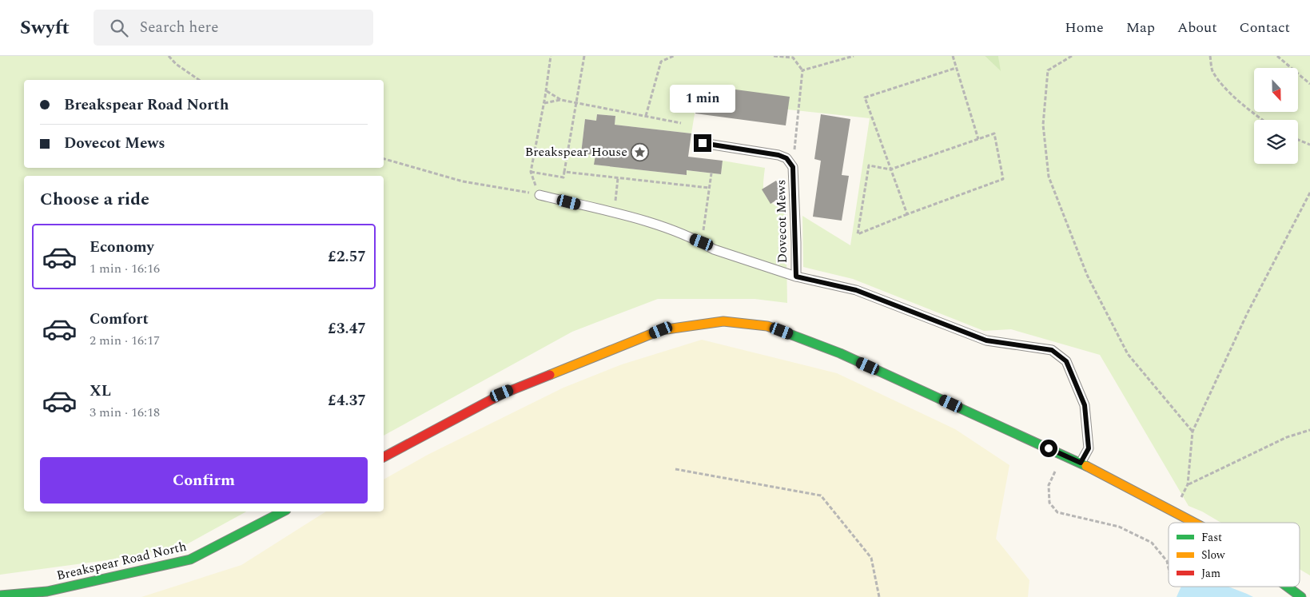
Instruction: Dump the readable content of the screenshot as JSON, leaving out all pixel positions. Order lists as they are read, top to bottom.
{
  "streets": {
    "street": ["Breakspear Road North"],
    "lane": ["Dovecot Mews"]
  },
  "places": {
    "place": ["Breakspear House"]
  },
  "legend": ["Fast", "Slow", "Jam"],
  "north": "bottom",
  "page": {
    "header": "Swyft",
    "search": "Search here",
    "nav": [
      "Home",
      "Map",
      "About",
      "Contact"
    ],
    "banner": ["Breakspear Road North", "Dovecot Mews"],
    "bubble": "1 min",
    "heading": "Choose a ride",
    "list": [
      {
        "name": "Economy",
        "note": "1 min · 16:16",
        "value": "£2.57"
      },
      {
        "name": "Comfort",
        "note": "2 min · 16:17",
        "value": "£3.47"
      },
      {
        "name": "XL",
        "note": "3 min · 16:18",
        "value": "£4.37"
      }
    ],
    "buttons": "Confirm"
  }
}
